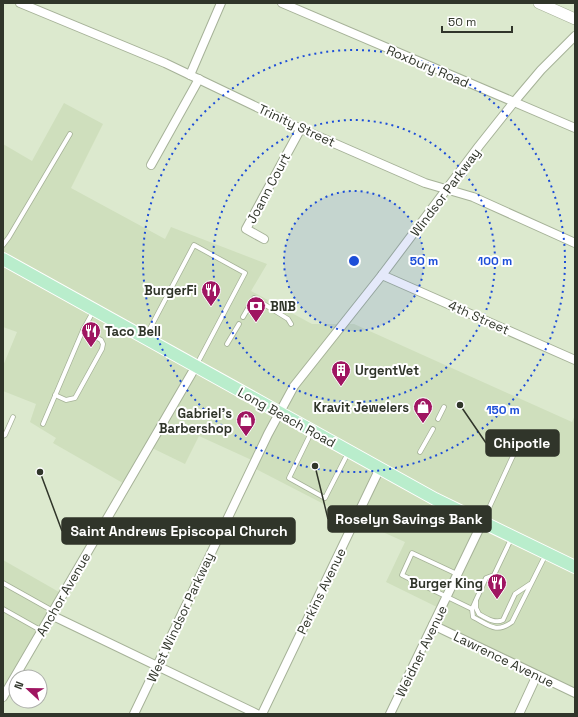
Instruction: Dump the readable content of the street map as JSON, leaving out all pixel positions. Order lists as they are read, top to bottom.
{
  "streets": {
    "main road": ["Long Beach Road"],
    "street": [
      "Roxbury Road",
      "Trinity Street",
      "Joann Court",
      "Windsor Parkway",
      "4th Street",
      "Perkins Avenue",
      "Anchor Avenue",
      "West Windsor Parkway",
      "Weidner Avenue",
      "Lawrence Avenue"
    ]
  },
  "crossings": [
    ["Roxbury Road", "Windsor Parkway"],
    ["Trinity Street", "Joann Court"],
    ["Trinity Street", "Windsor Parkway"],
    ["Windsor Parkway", "4th Street"],
    ["Windsor Parkway", "Long Beach Road"],
    ["Windsor Parkway", "West Windsor Parkway"],
    ["Long Beach Road", "Perkins Avenue"],
    ["Long Beach Road", "Anchor Avenue"],
    ["Long Beach Road", "West Windsor Parkway"],
    ["Long Beach Road", "Weidner Avenue"],
    ["Weidner Avenue", "Lawrence Avenue"]
  ],
  "places": {
    "restaurant": ["BurgerFi", "Taco Bell", "Burger King"],
    "bank": ["BNB"],
    "building": ["UrgentVet"],
    "other": ["Chipotle", "Roselyn Savings Bank", "Saint Andrews Episcopal Church"],
    "shop": ["Kravit Jewelers", "Gabriel's Barbershop"]
  },
  "scale_bar": "50 m",
  "north": "left",
  "rings": ["50 m", "100 m", "150 m"]
}
